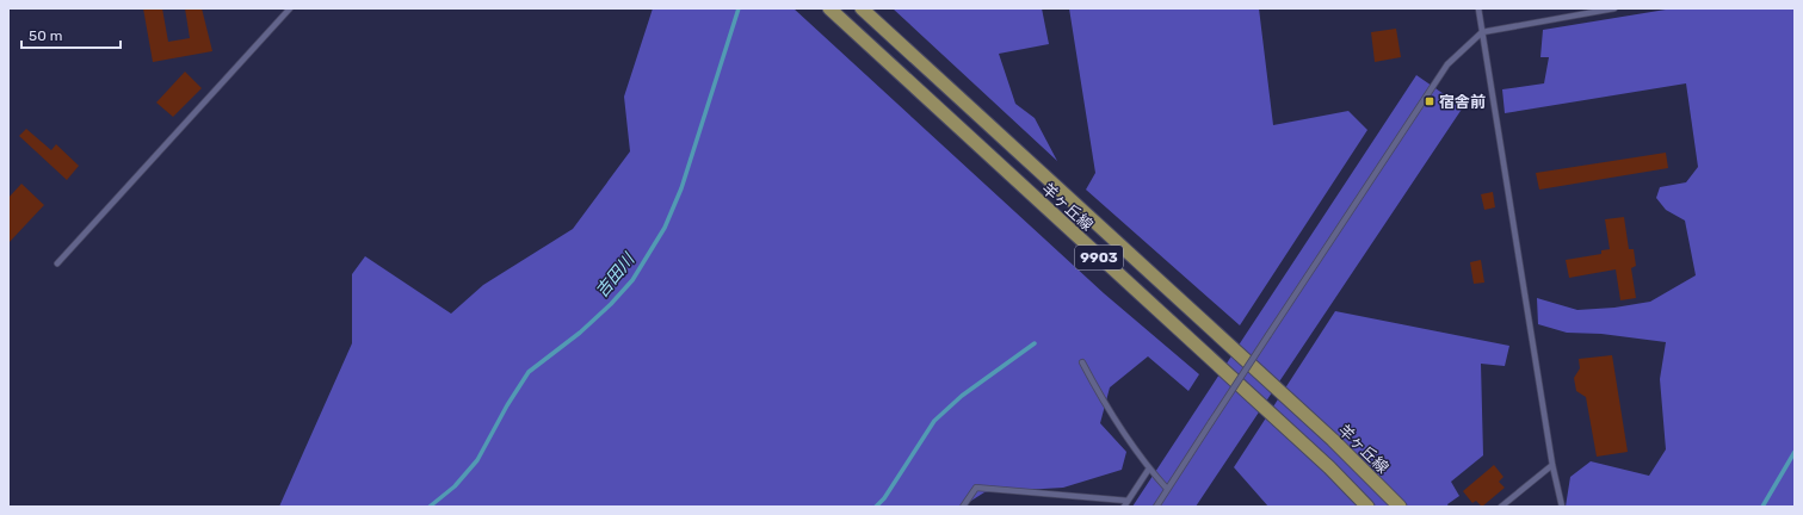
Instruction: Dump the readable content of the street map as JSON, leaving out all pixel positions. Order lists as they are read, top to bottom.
{
  "streets": {
    "main road": ["羊ヶ丘線", "9903"]
  },
  "water": ["吉田川"],
  "places": {
    "transit": ["宿舎前"]
  },
  "scale_bar": "50 m"
}
